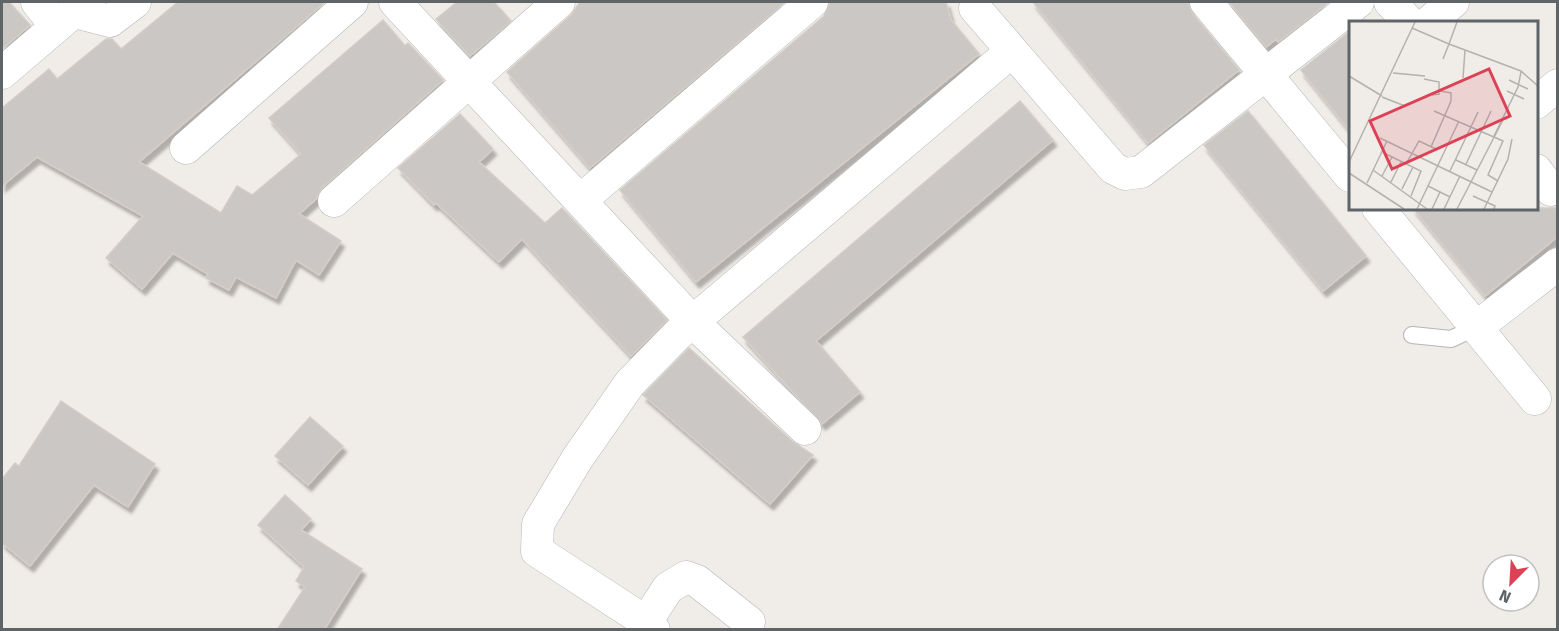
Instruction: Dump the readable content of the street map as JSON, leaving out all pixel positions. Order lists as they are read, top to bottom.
{
  "north": "bottom left"
}
